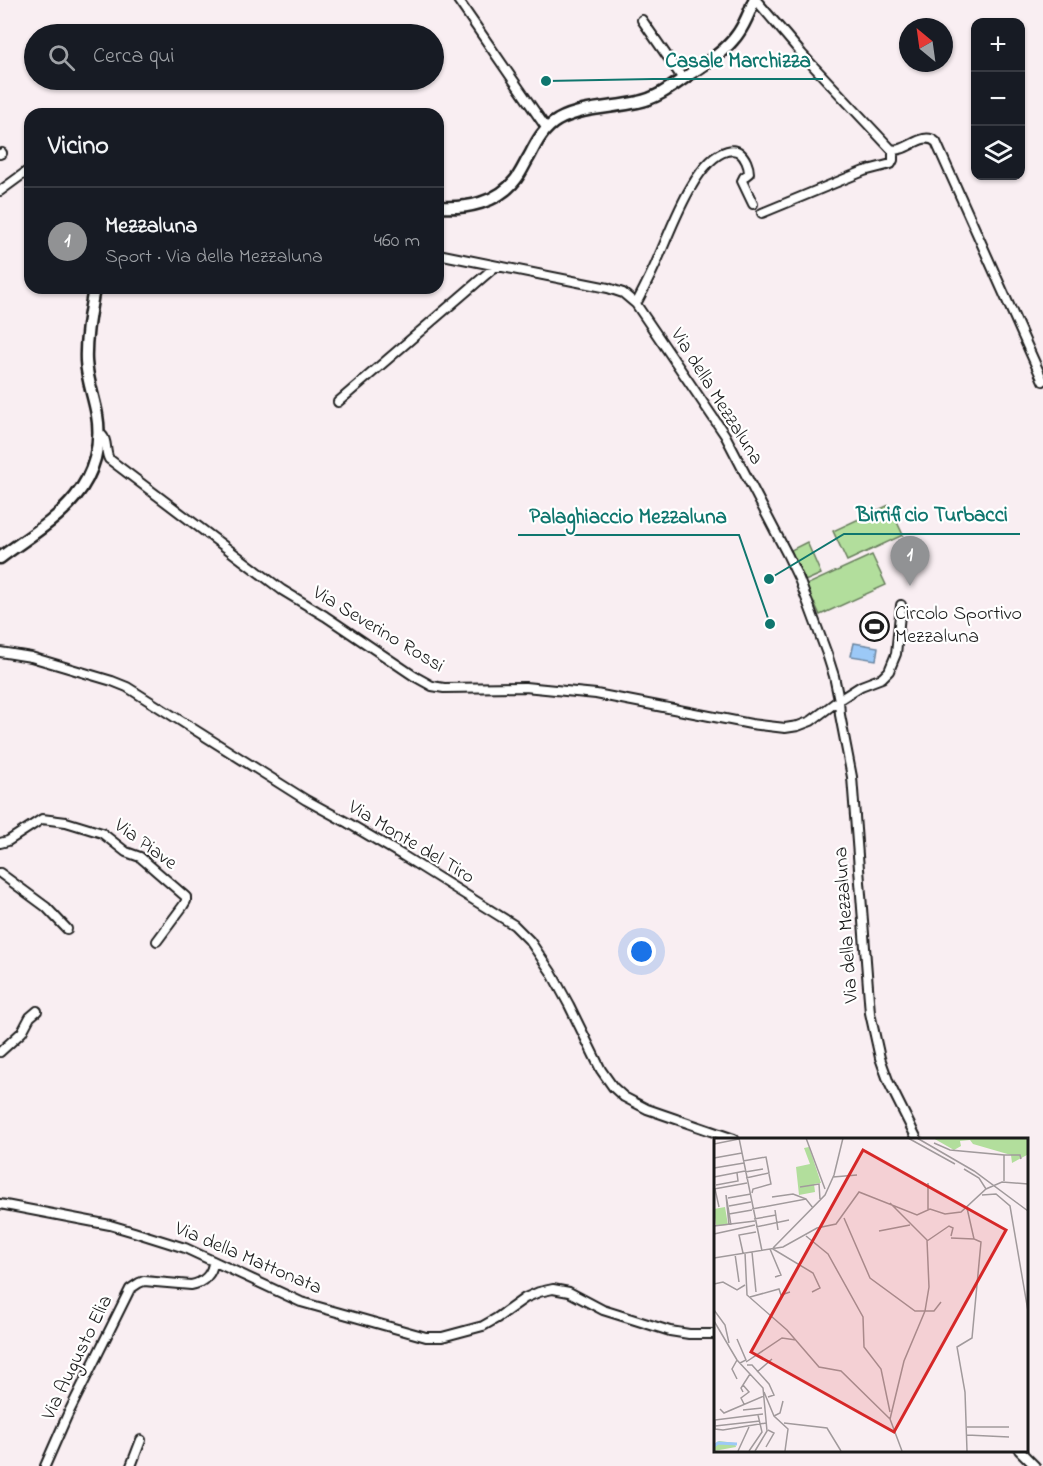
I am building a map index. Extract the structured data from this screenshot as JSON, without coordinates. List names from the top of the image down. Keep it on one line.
{"streets":{"street":["Via della Mezzaluna","Via Severino Rossi","Via Monte del Tiro","Via Piave","Via della Mattonata","Via Augusto Elia"]},"crossings":[["Via della Mezzaluna","Via Severino Rossi"],["Via della Mattonata","Via Augusto Elia"]],"places":{"other":["Casale Marchizza","Birrificio Turbacci","Palaghiaccio Mezzaluna"],"sports":["Circolo Sportivo Mezzaluna"]},"north":"top left","page":{"map_buttons":["+","−"],"search":"Cerca qui","heading":"Vicino","list":[{"mark":"1","name":"Mezzaluna","note":"Sport · Via della Mezzaluna","value":"460 m"}],"pins":"1"}}
